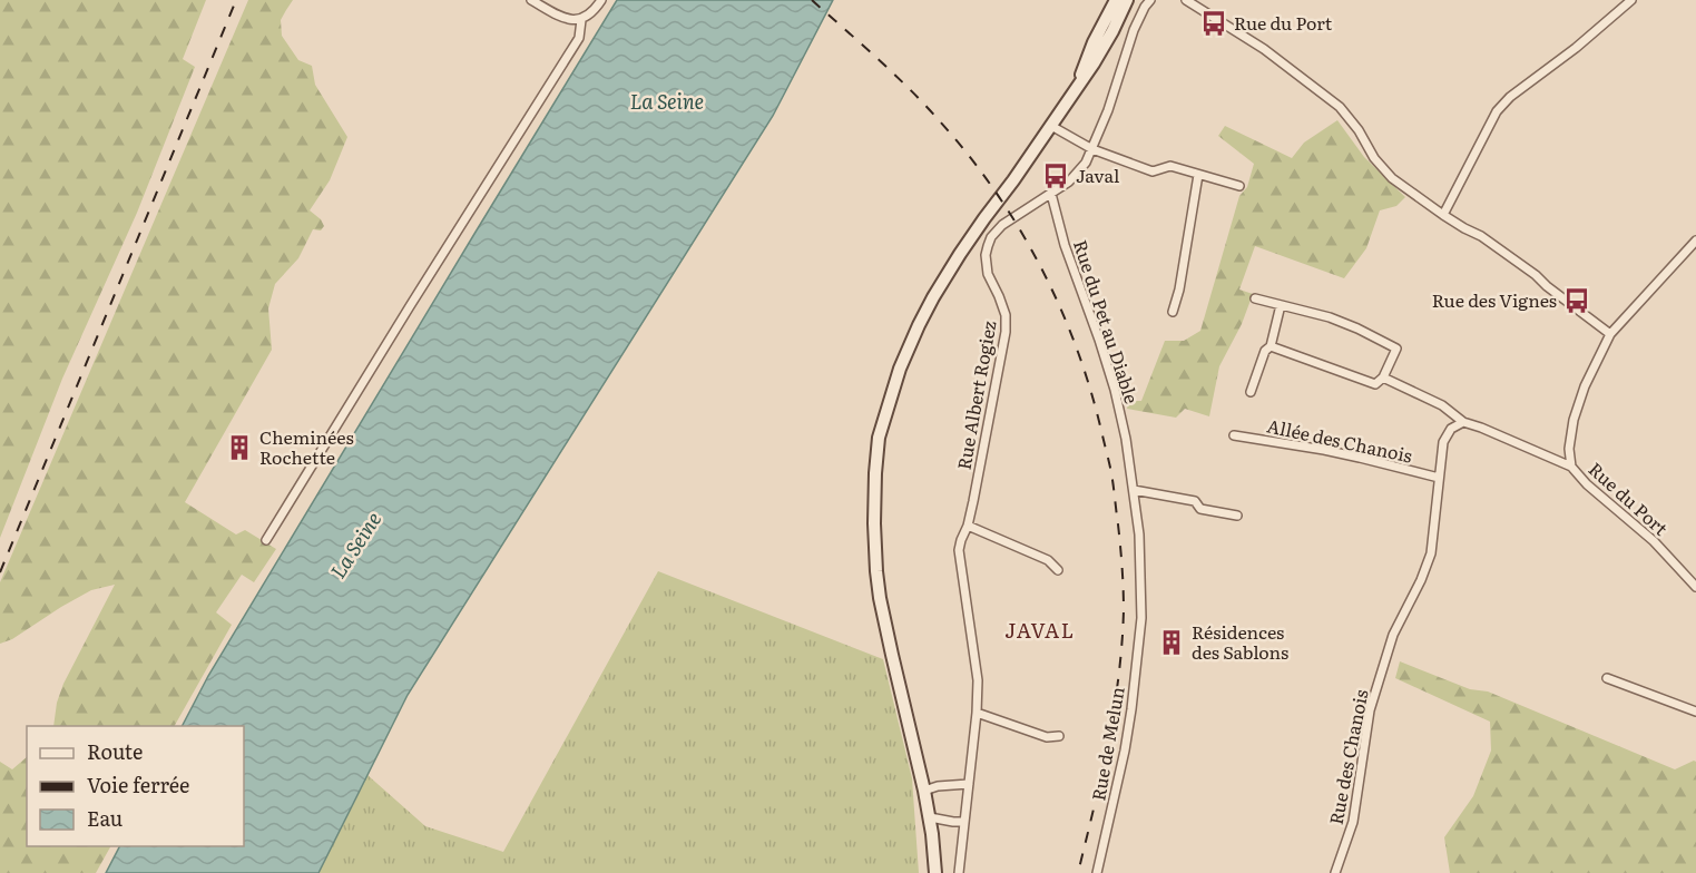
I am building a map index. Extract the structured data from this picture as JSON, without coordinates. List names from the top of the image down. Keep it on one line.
{"streets":{"street":["Rue du Pet au Diable","Rue Albert Rogiez","Allée des Chanois","Rue du Port","Rue de Melun","Rue des Chanois"]},"crossings":[["Rue du Pet au Diable","Rue Albert Rogiez"],["Rue du Pet au Diable","Rue de Melun"],["Allée des Chanois","Rue des Chanois"]],"districts":["JAVAL"],"water":["La Seine"],"places":{"bus stop":["Rue du Port","Javal","Rue des Vignes"],"building":["Cheminées Rochette","Résidences des Sablons"]},"legend":["Route","Voie ferrée","Eau"]}
